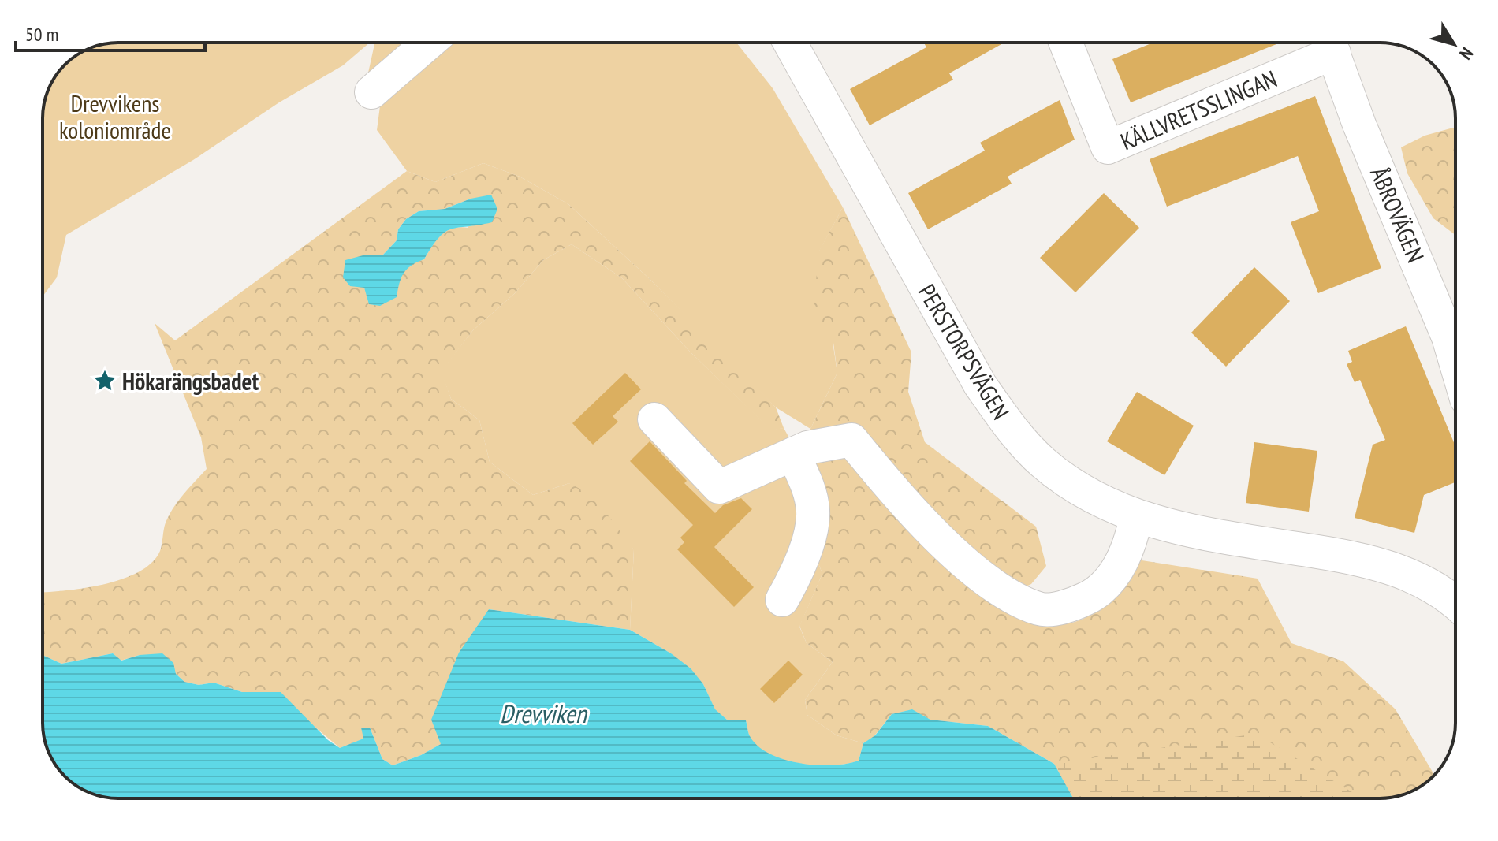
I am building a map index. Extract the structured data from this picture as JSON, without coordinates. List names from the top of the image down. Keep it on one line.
{"streets":{"street":["KÄLLVRETSSLINGAN","ÅBROVÄGEN","PERSTORPSVÄGEN"]},"crossings":[["KÄLLVRETSSLINGAN","ÅBROVÄGEN"]],"water":["Drevviken"],"parks":["Drevvikens koloniområde"],"places":{"place":["Hökarängsbadet"]},"scale_bar":"50 m","north":"bottom right"}
